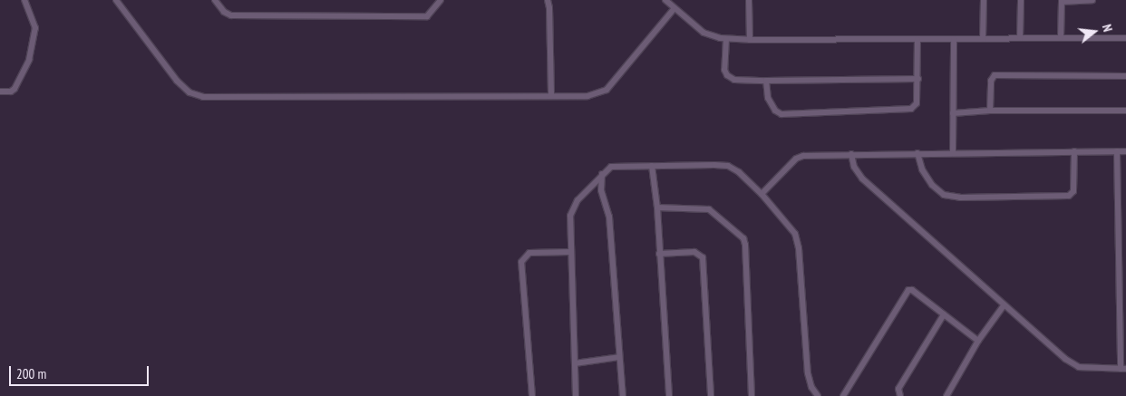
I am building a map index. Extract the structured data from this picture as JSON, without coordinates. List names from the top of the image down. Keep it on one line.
{"scale_bar":"200 m","north":"right"}
